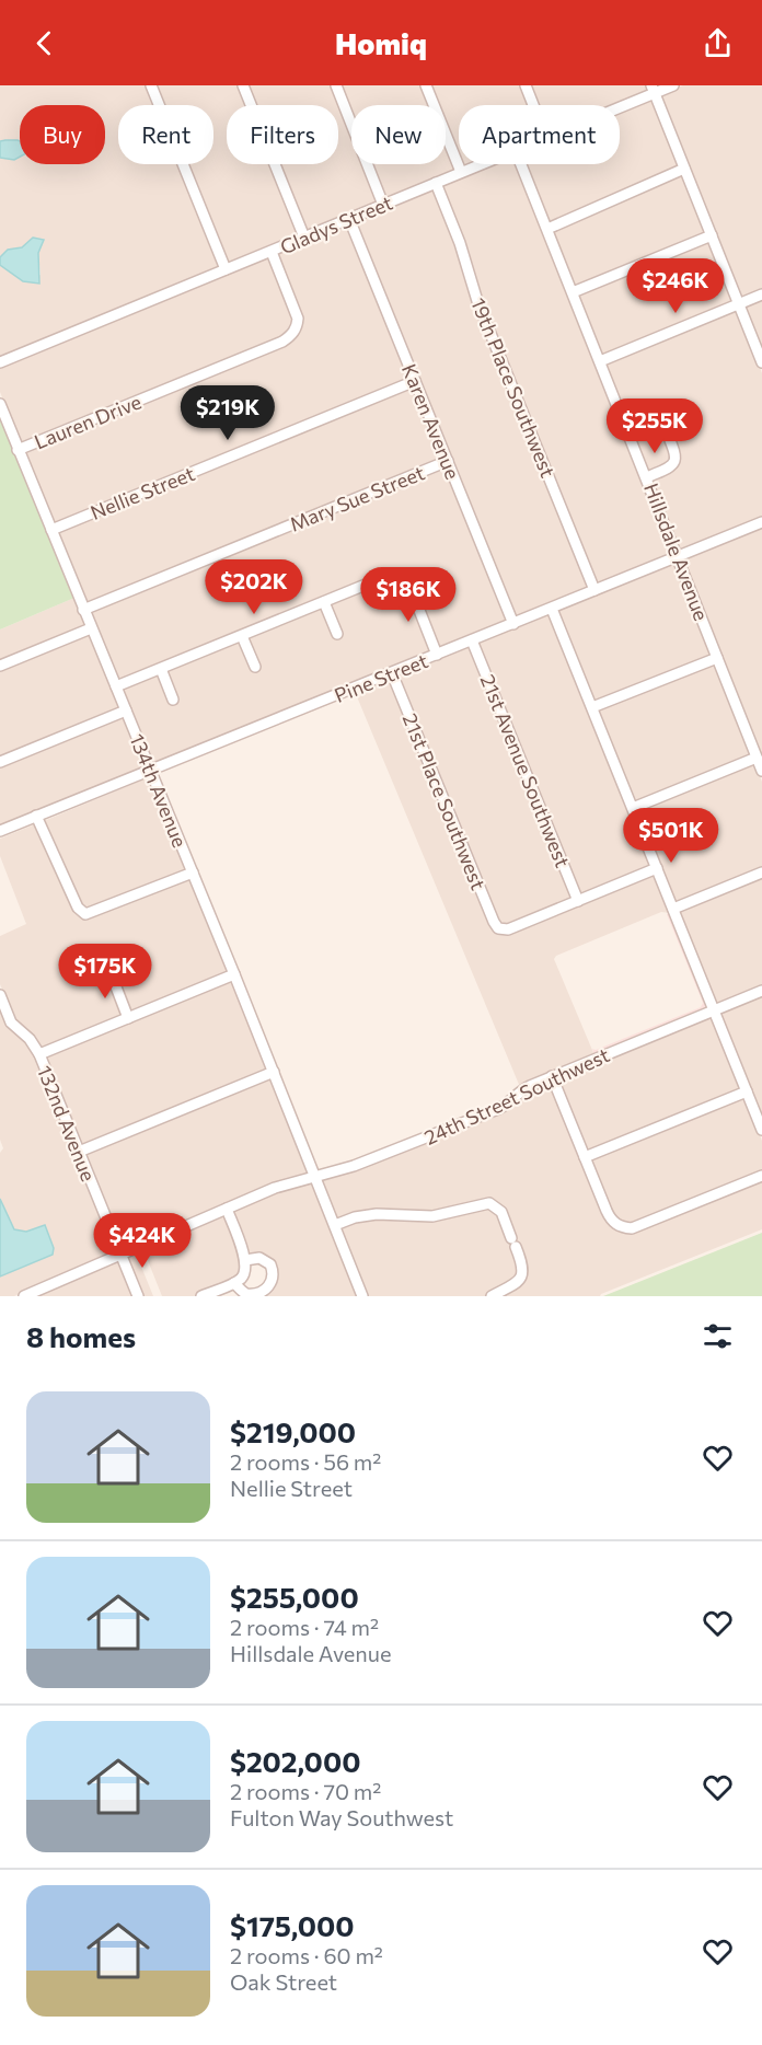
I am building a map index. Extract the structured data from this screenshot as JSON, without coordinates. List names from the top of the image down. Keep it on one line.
{"streets":{"street":["Gladys Street","19th Place Southwest","Lauren Drive","Karen Avenue","Nellie Street","Mary Sue Street","Hillsdale Avenue","Pine Street","21st Avenue Southwest","134th Avenue","21st Place Southwest","24th Street Southwest","132nd Avenue"]},"crossings":[["Gladys Street","19th Place Southwest"],["Gladys Street","Lauren Drive"],["Gladys Street","Karen Avenue"],["19th Place Southwest","Pine Street"],["Lauren Drive","134th Avenue"],["Karen Avenue","Nellie Street"],["Karen Avenue","Mary Sue Street"],["Karen Avenue","Pine Street"],["Nellie Street","134th Avenue"],["Mary Sue Street","134th Avenue"],["Hillsdale Avenue","Pine Street"],["Pine Street","21st Avenue Southwest"],["Pine Street","134th Avenue"],["Pine Street","21st Place Southwest"],["21st Avenue Southwest","21st Place Southwest"],["134th Avenue","24th Street Southwest"],["24th Street Southwest","132nd Avenue"]],"page":{"header":"Homiq","chip":["Buy","Rent","Filters","New","Apartment"],"price":["$246K","$219K","$255K","$202K","$186K","$501K","$175K","$424K"],"heading":"8 homes","list":[{"name":"$219,000","note":"2 rooms · 56 m² · Nellie Street"},{"name":"$255,000","note":"2 rooms · 74 m² · Hillsdale Avenue"},{"name":"$202,000","note":"2 rooms · 70 m² · Fulton Way Southwest"},{"name":"$175,000","note":"2 rooms · 60 m² · Oak Street"}]}}
